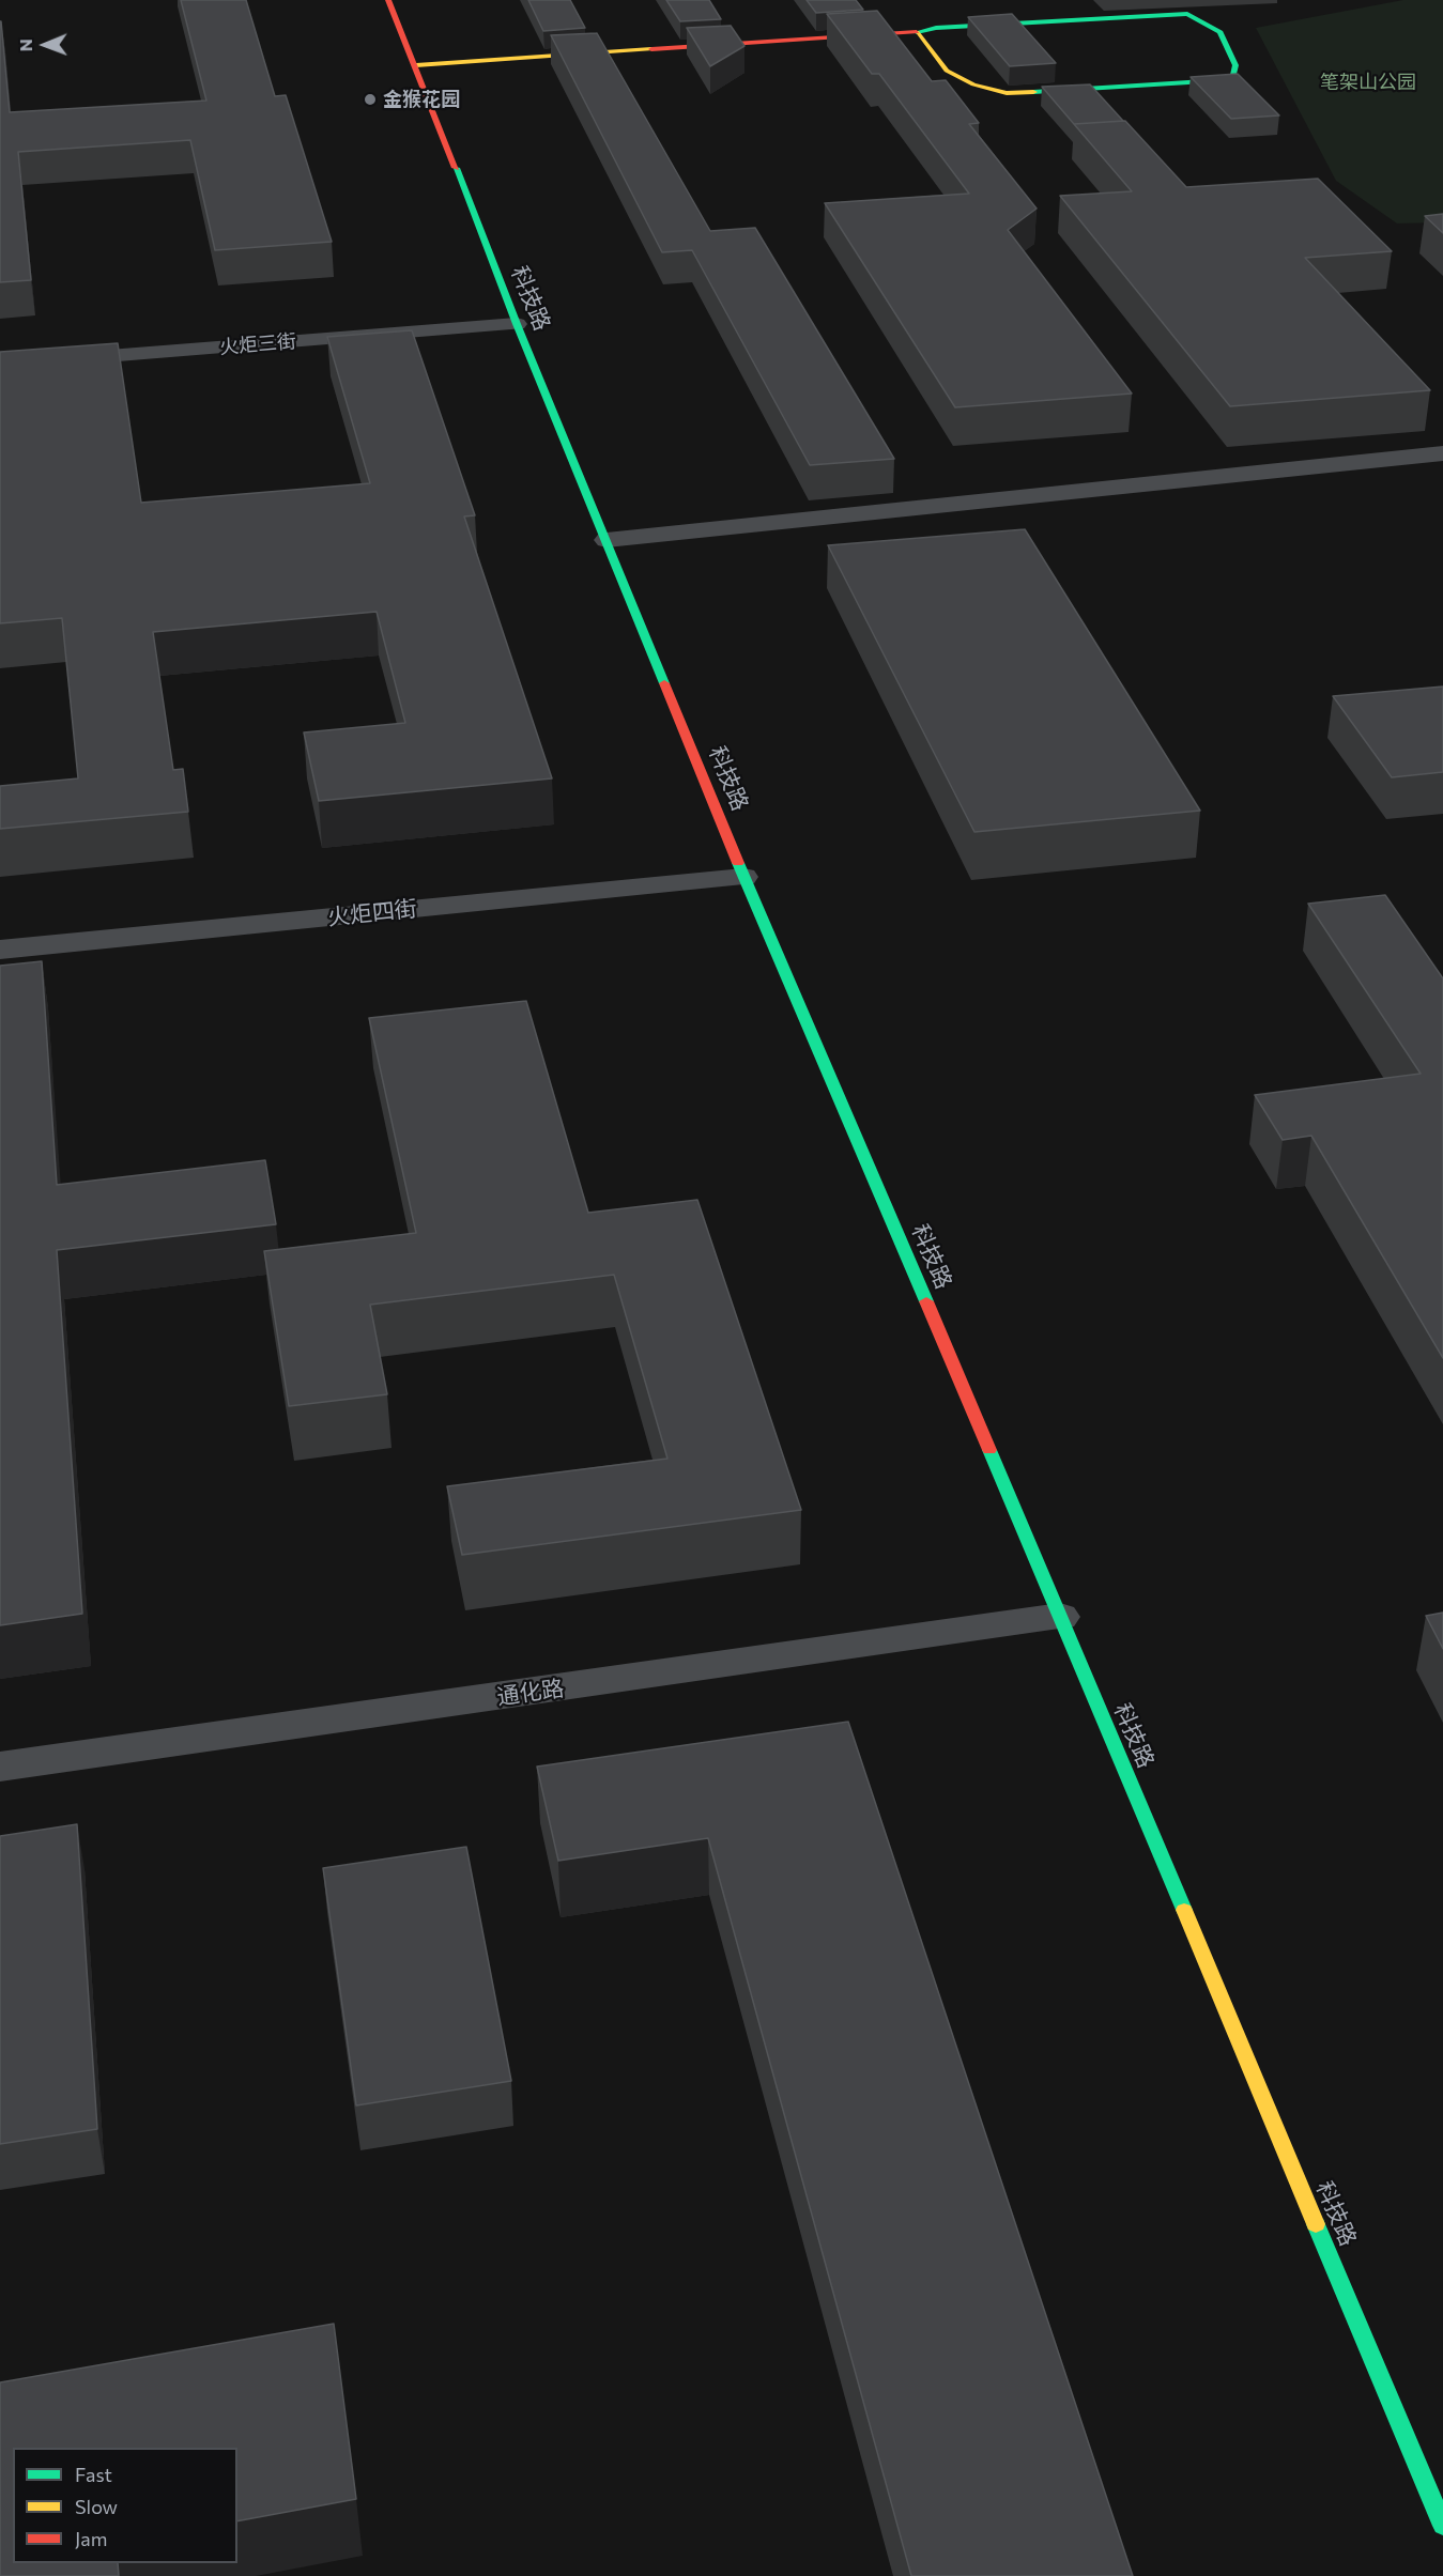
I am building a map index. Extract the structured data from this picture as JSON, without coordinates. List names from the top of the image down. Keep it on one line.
{"streets":{"main road":["科技路"],"street":["火炬三街","火炬四街","通化路"]},"crossings":[["科技路","火炬三街"],["科技路","火炬四街"],["科技路","通化路"]],"parks":["笔架山公园"],"places":["金猴花园"],"legend":["Fast","Slow","Jam"],"north":"left"}
